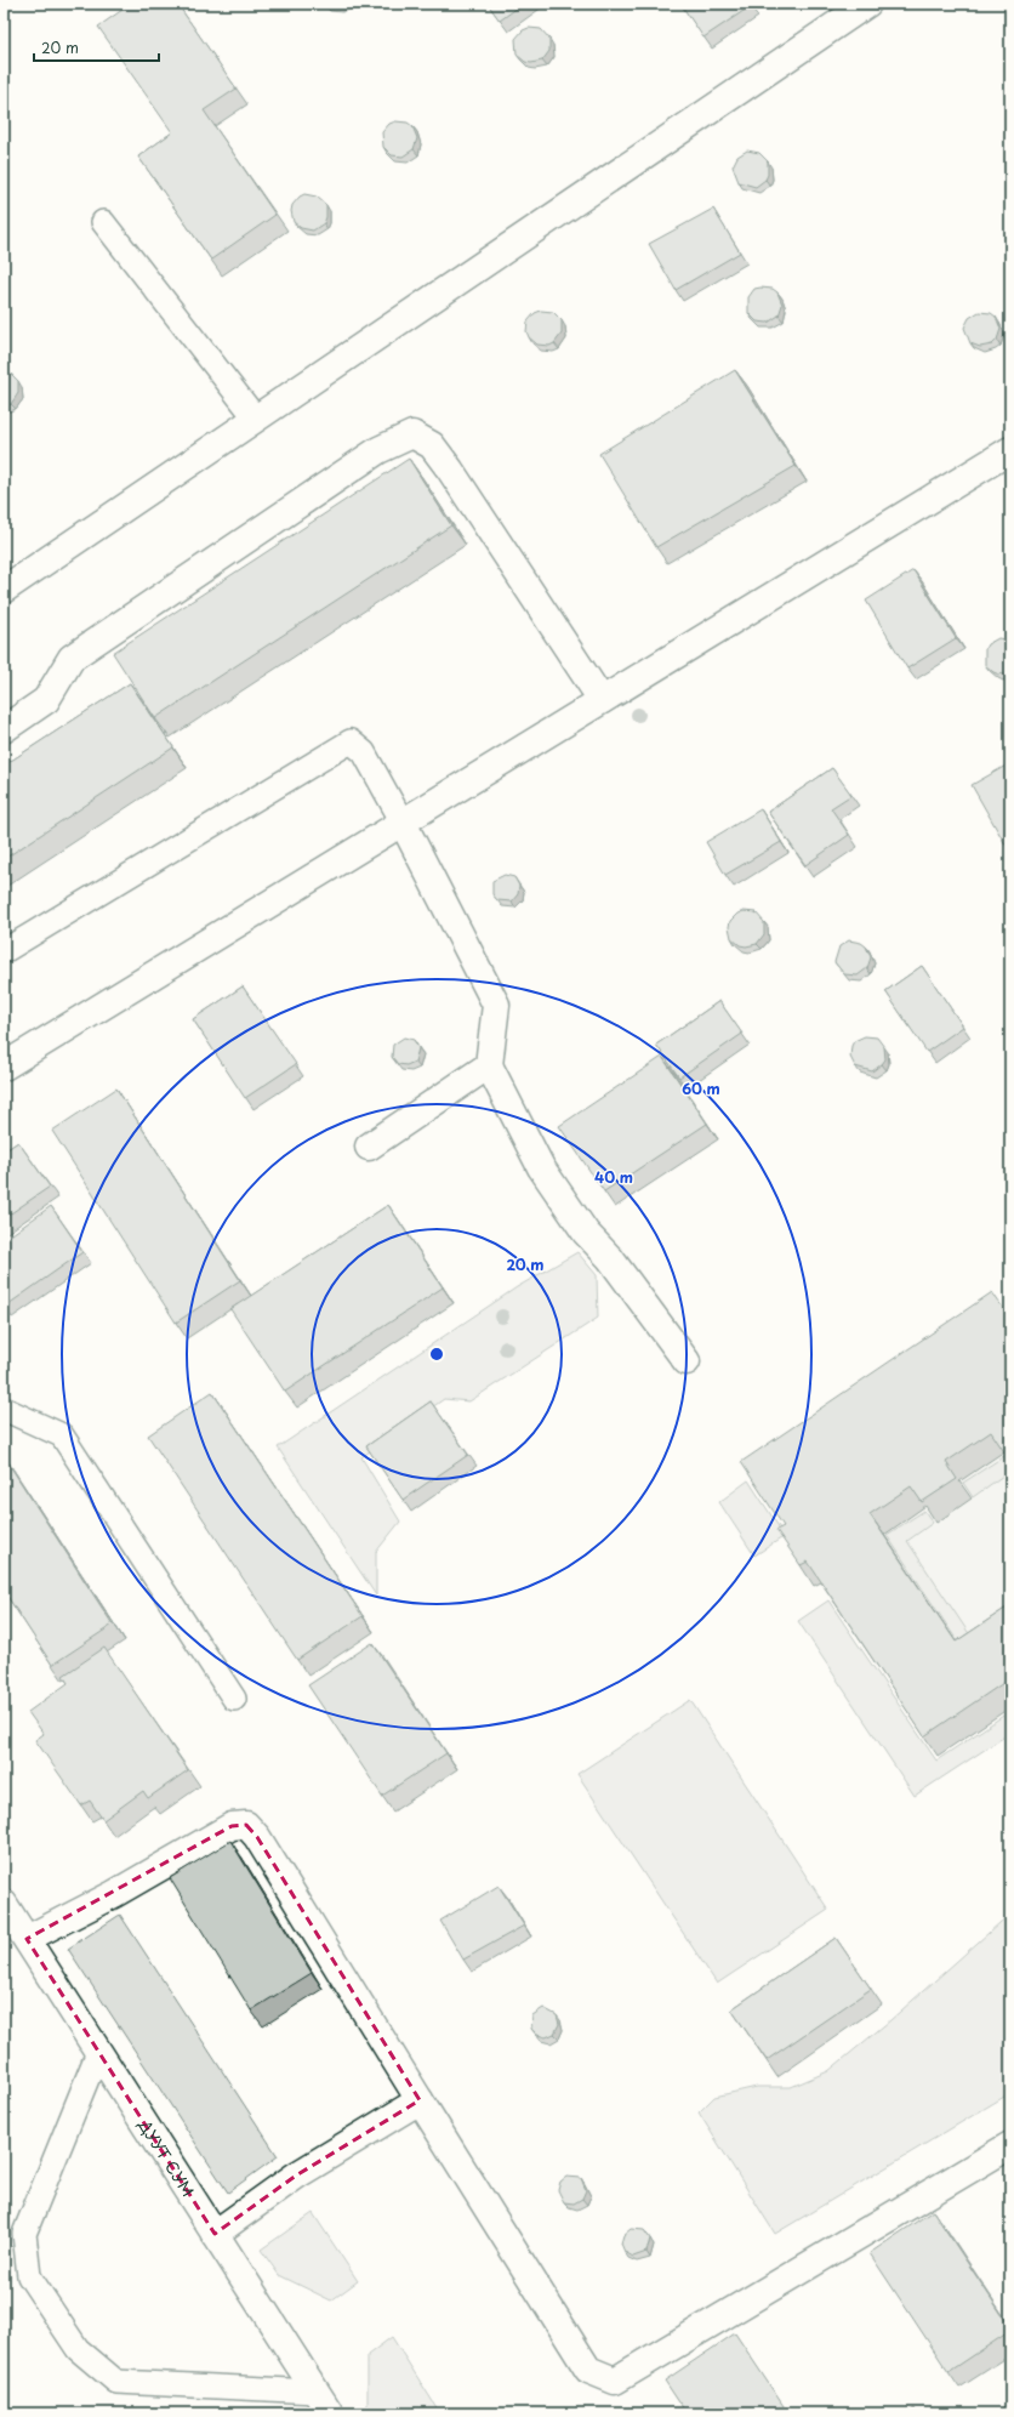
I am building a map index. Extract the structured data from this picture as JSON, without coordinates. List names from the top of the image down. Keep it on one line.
{"streets":{"street":["ДУУТ СУМ"]},"scale_bar":"20 m","rings":["60 m","40 m","20 m"]}
